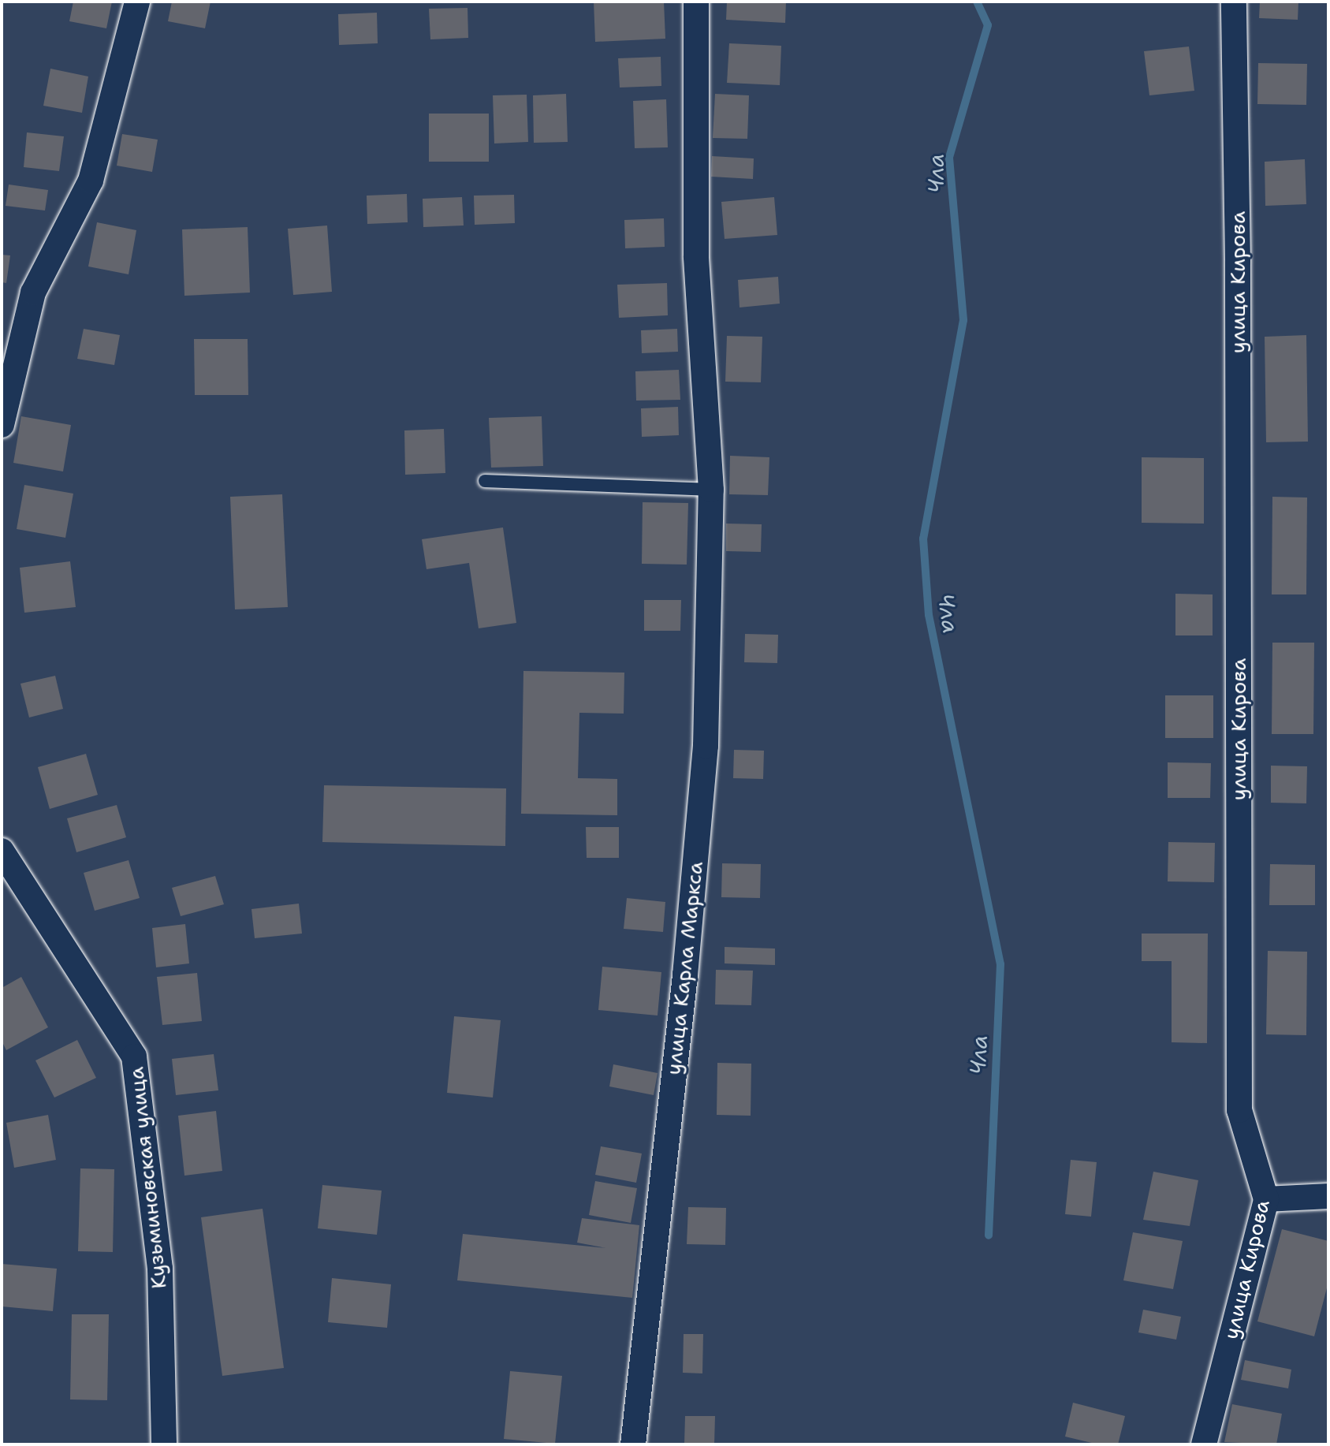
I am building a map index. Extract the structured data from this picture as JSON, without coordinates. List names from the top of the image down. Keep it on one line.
{"streets":{"street":["улица Кирова","улица Карла Маркса","Кузьминовская улица"]},"water":["Чла"]}
